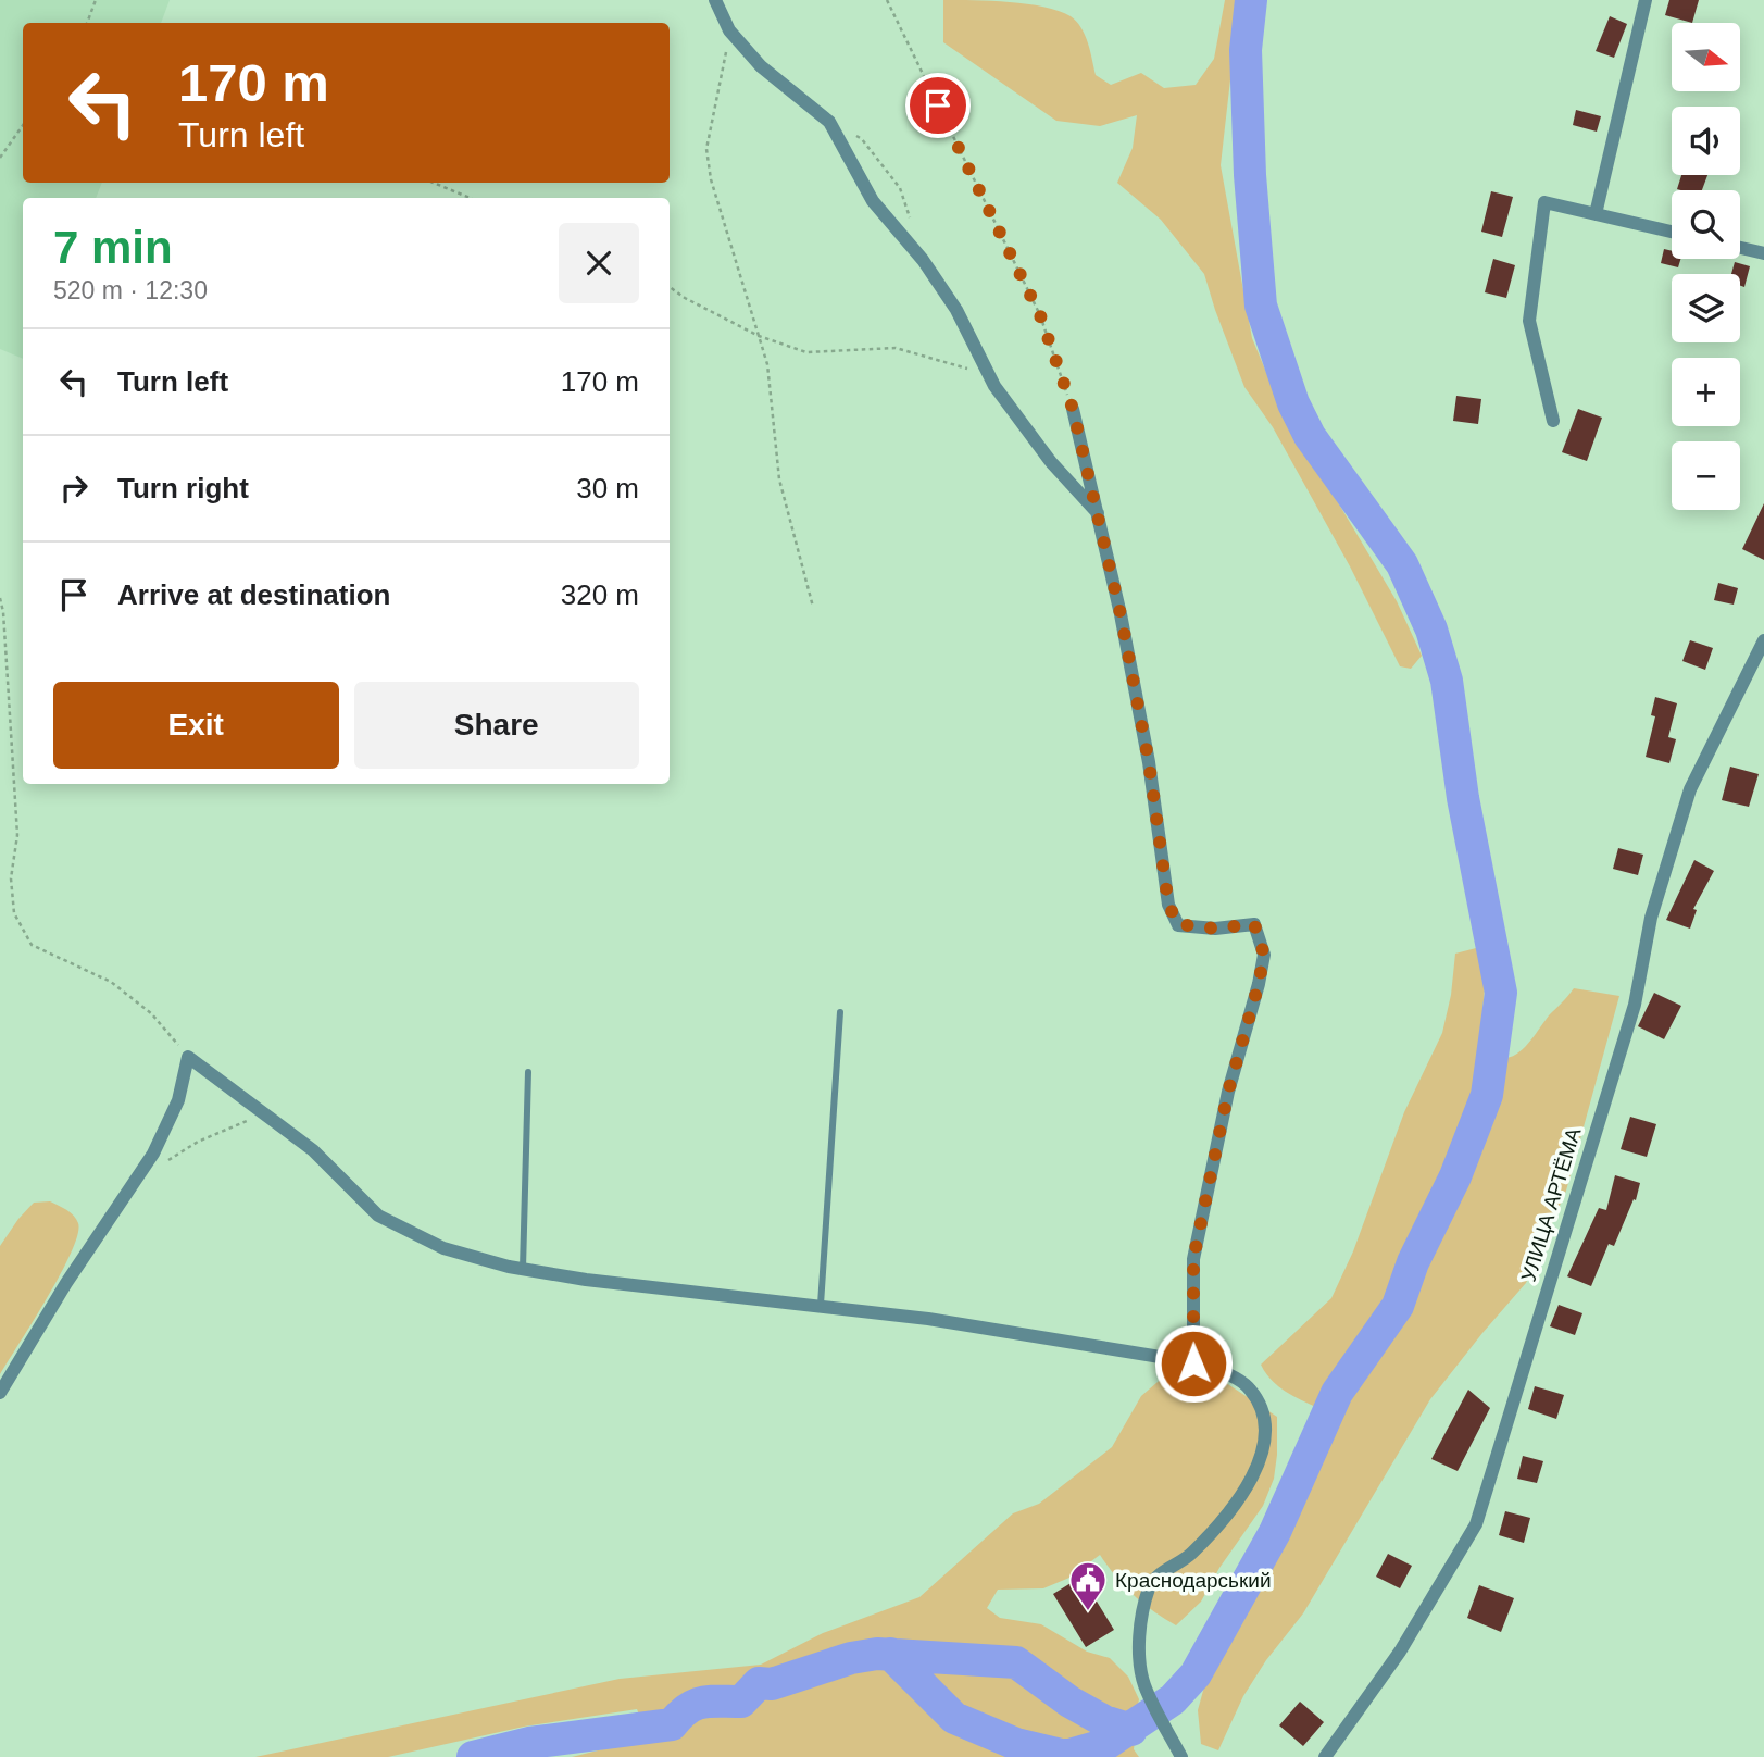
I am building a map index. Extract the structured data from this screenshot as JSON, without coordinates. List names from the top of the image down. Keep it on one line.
{"streets":{"street":["УЛИЦА АРТЁМА"]},"places":{"public building":["Краснодарський"]},"north":"right","page":{"map_buttons":["+","−"],"turn":["170 m","Turn left"],"heading":["7 min","520 m · 12:30"],"list":[{"name":"Turn left","value":"170 m"},{"name":"Turn right","value":"30 m"},{"name":"Arrive at destination","value":"320 m"}],"buttons":["Exit","Share"]}}
